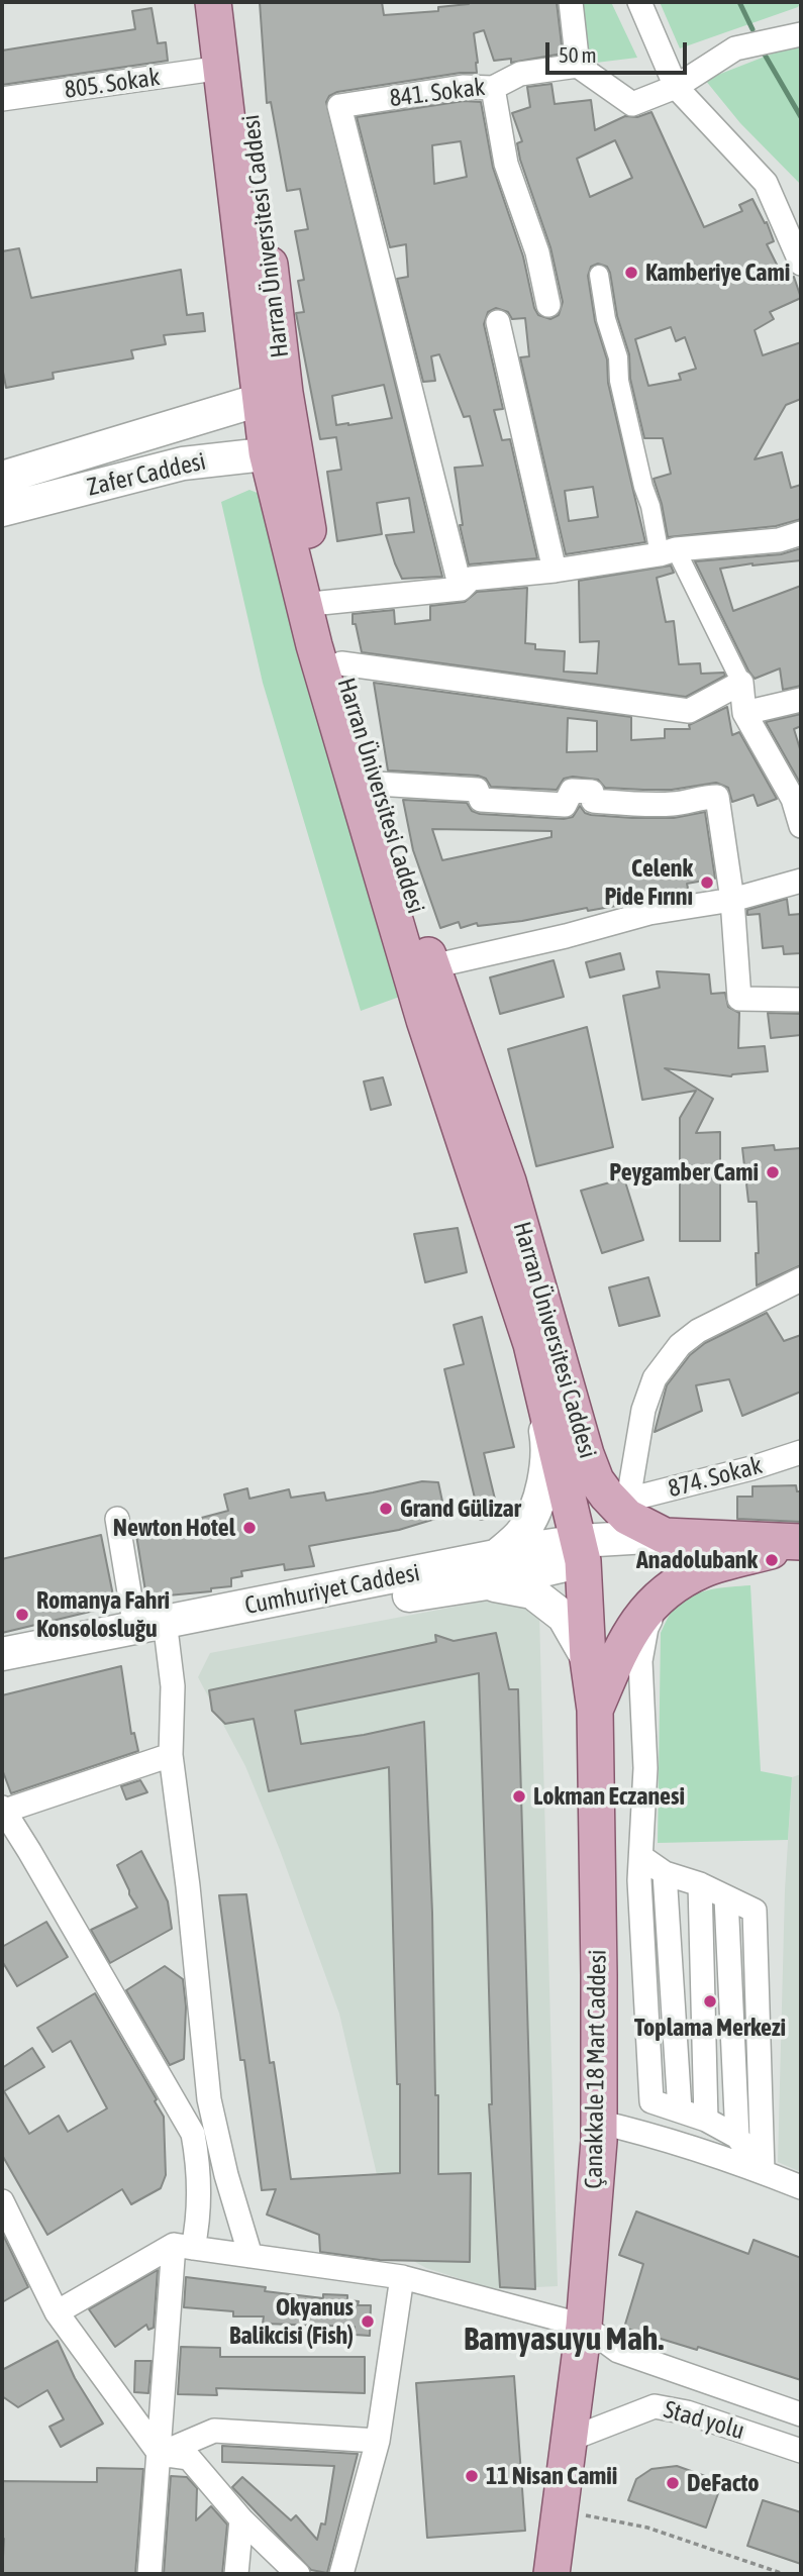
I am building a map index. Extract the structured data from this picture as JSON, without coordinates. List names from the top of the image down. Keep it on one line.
{"streets":{"main road":["Harran Üniversitesi Caddesi","Zafer Caddesi","Cumhuriyet Caddesi","Çanakkale 18 Mart Caddesi"],"street":["805. Sokak","841. Sokak","874. Sokak","Stad yolu"]},"crossings":[["805. Sokak","Harran Üniversitesi Caddesi"],["Harran Üniversitesi Caddesi","Zafer Caddesi"],["Harran Üniversitesi Caddesi","Cumhuriyet Caddesi"],["Harran Üniversitesi Caddesi","Çanakkale 18 Mart Caddesi"],["Cumhuriyet Caddesi","Çanakkale 18 Mart Caddesi"],["Çanakkale 18 Mart Caddesi","Stad yolu"]],"districts":["Bamyasuyu Mah."],"places":["Kamberiye Cami","Celenk Pide Fırını","Peygamber Cami","Grand Gülizar","Newton Hotel","Anadolubank","Romanya Fahri Konsolosluğu","Lokman Eczanesi","Toplama Merkezi","Okyanus Balikcisi (Fish)","11 Nisan Camii","DeFacto"],"scale_bar":"50 m"}
